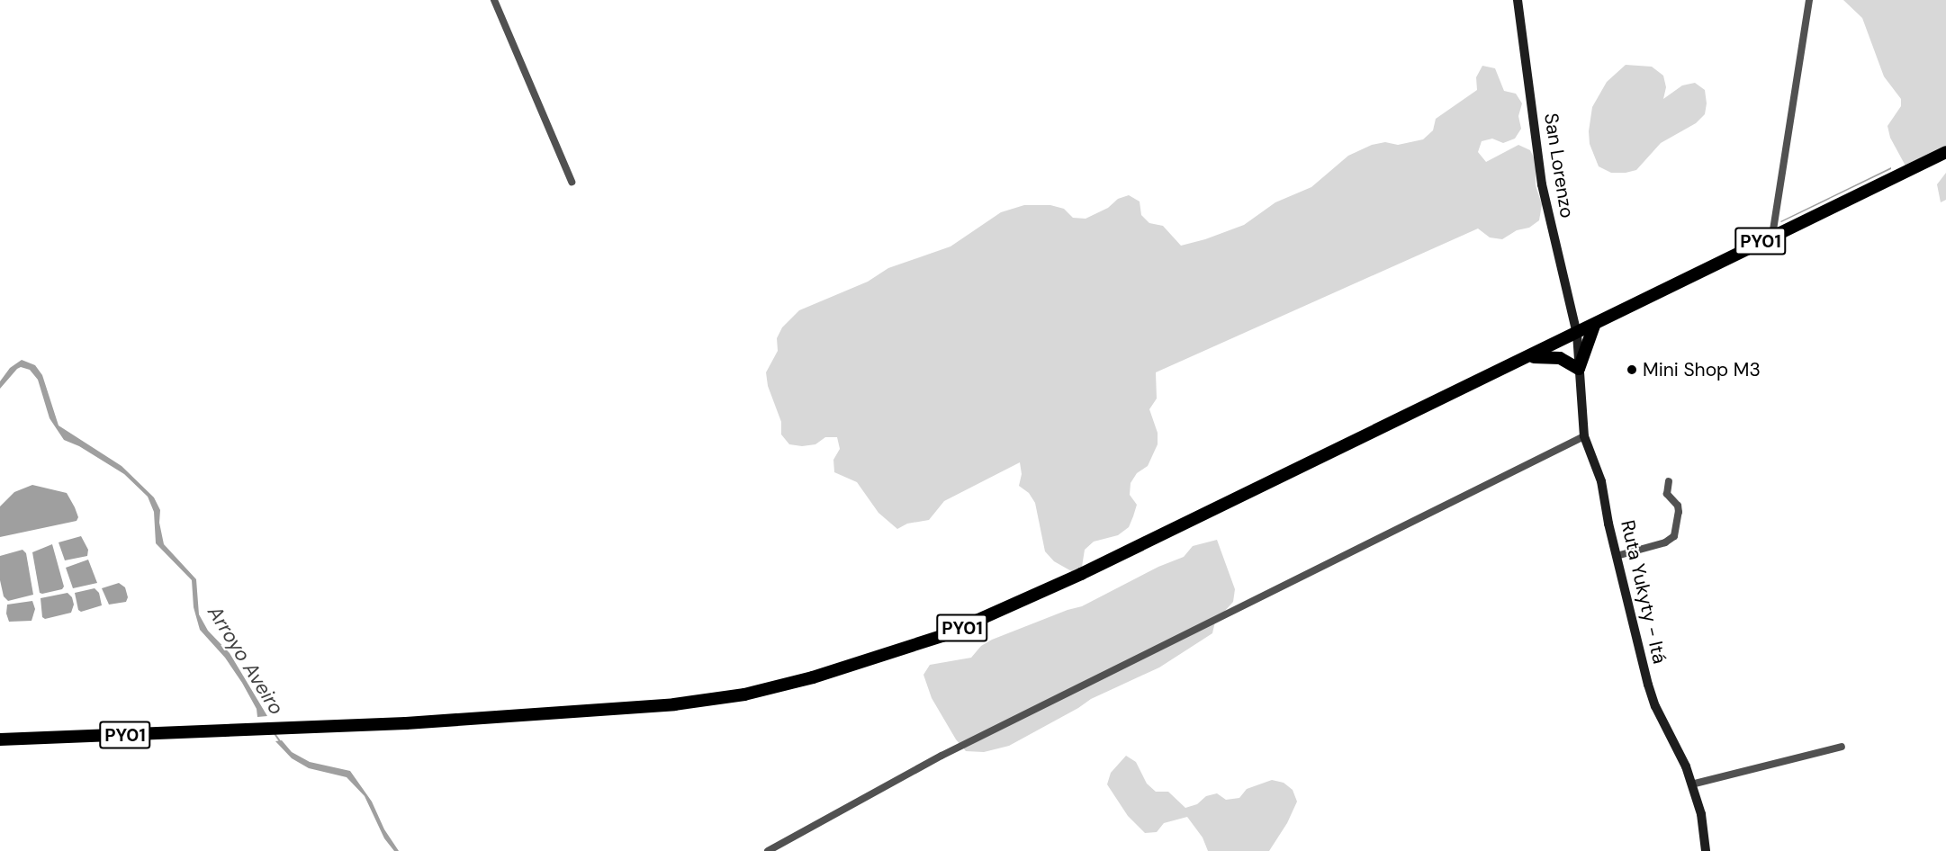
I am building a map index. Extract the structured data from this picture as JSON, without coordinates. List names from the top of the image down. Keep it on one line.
{"streets":{"highway":["PY01"],"main road":["San Lorenzo","Ruta Yukyty - Itá"]},"crossings":[["San Lorenzo","PY01"],["San Lorenzo","Ruta Yukyty - Itá"],["PY01","Ruta Yukyty - Itá"]],"water":["Arroyo Aveiro"],"places":["Mini Shop M3"]}
